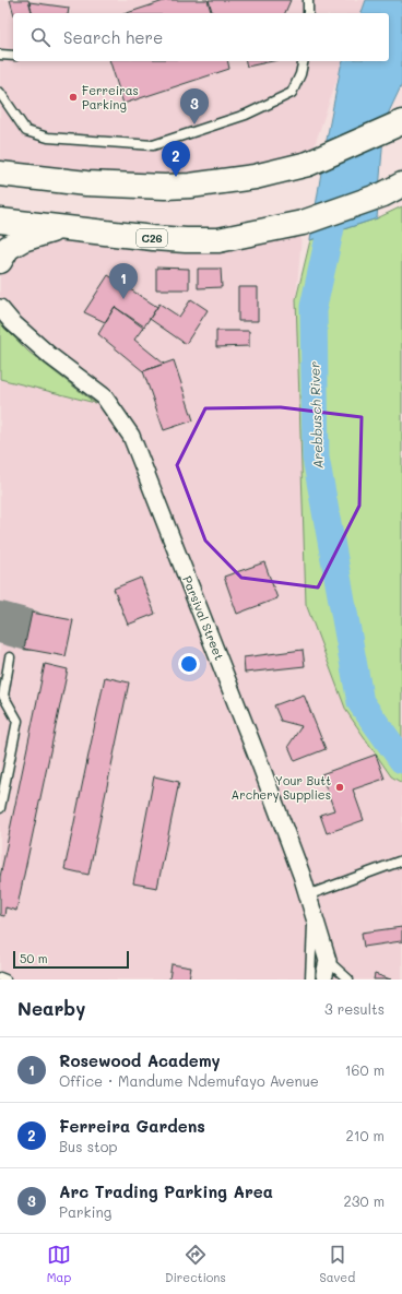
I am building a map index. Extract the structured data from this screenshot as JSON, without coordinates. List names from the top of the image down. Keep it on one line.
{"streets":{"main road":["C26"],"street":["Parsival Street"]},"water":["Arebbusch River"],"places":["Ferreiras Parking","Your Butt Archery Supplies"],"scale_bar":"50 m","page":{"search":"Search here","pins":["3","2","1"],"scale":"50 m","heading":["Nearby","3 results"],"list":[{"mark":"1","name":"Rosewood Academy","note":"Office · Mandume Ndemufayo Avenue","value":"160 m"},{"mark":"2","name":"Ferreira Gardens","note":"Bus stop","value":"210 m"},{"mark":"3","name":"Arc Trading Parking Area","note":"Parking","value":"230 m"}],"nav":["Map","Directions","Saved"]}}
